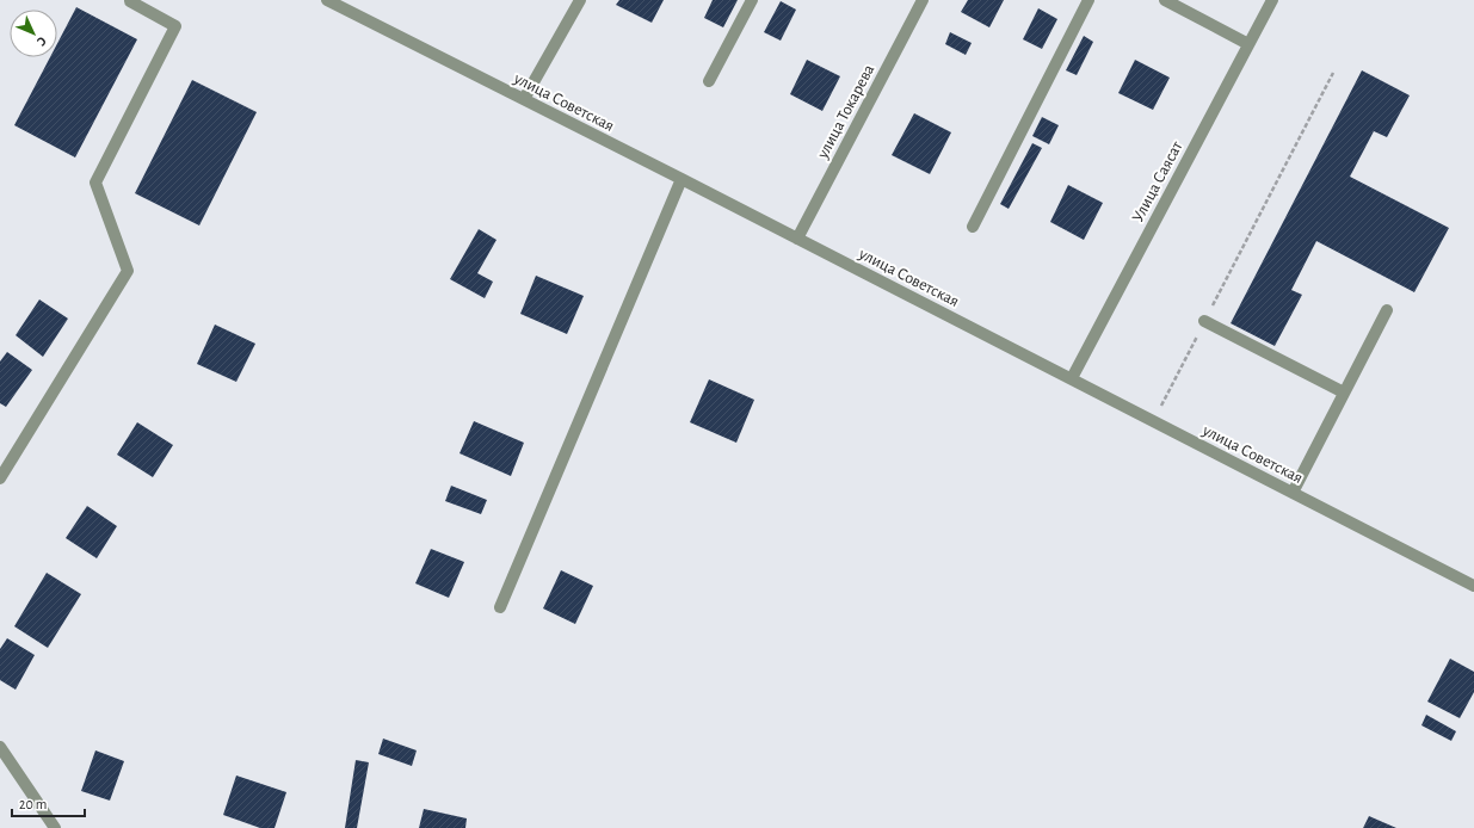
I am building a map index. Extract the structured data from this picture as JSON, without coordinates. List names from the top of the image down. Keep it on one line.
{"streets":{"street":["улица Советская","улица Токарева","Улица Саясат"]},"crossings":[["улица Советская","улица Токарева"],["улица Советская","Улица Саясат"]],"scale_bar":"20 m","north":"bottom right"}
